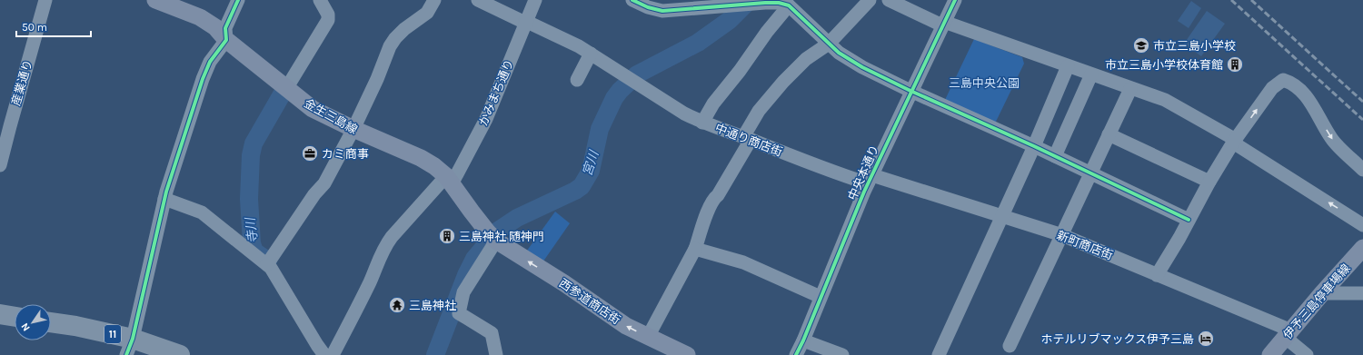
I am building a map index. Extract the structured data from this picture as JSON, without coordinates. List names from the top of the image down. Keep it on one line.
{"streets":{"highway":["11"],"main road":["金生三島線","西参道商店街","伊予三島停車場線"],"street":["産業通り","かみまち通り","中通り商店街","中央本通り","新町商店街"]},"crossings":[["かみまち通り","金生三島線"],["かみまち通り","中通り商店街"],["金生三島線","西参道商店街"],["中通り商店街","中央本通り"],["中通り商店街","新町商店街"],["中央本通り","新町商店街"],["新町商店街","伊予三島停車場線"]],"one_way":["西参道商店街"],"water":["宮川","寺川"],"parks":["三島中央公園"],"places":{"school or university":["市立三島小学校"],"building":["市立三島小学校体育館","三島神社 随神門"],"office":["カミ商事"],"temple":["三島神社"],"hotel":["ホテルリブマックス伊予三島"]},"scale_bar":"50 m","north":"bottom left"}
